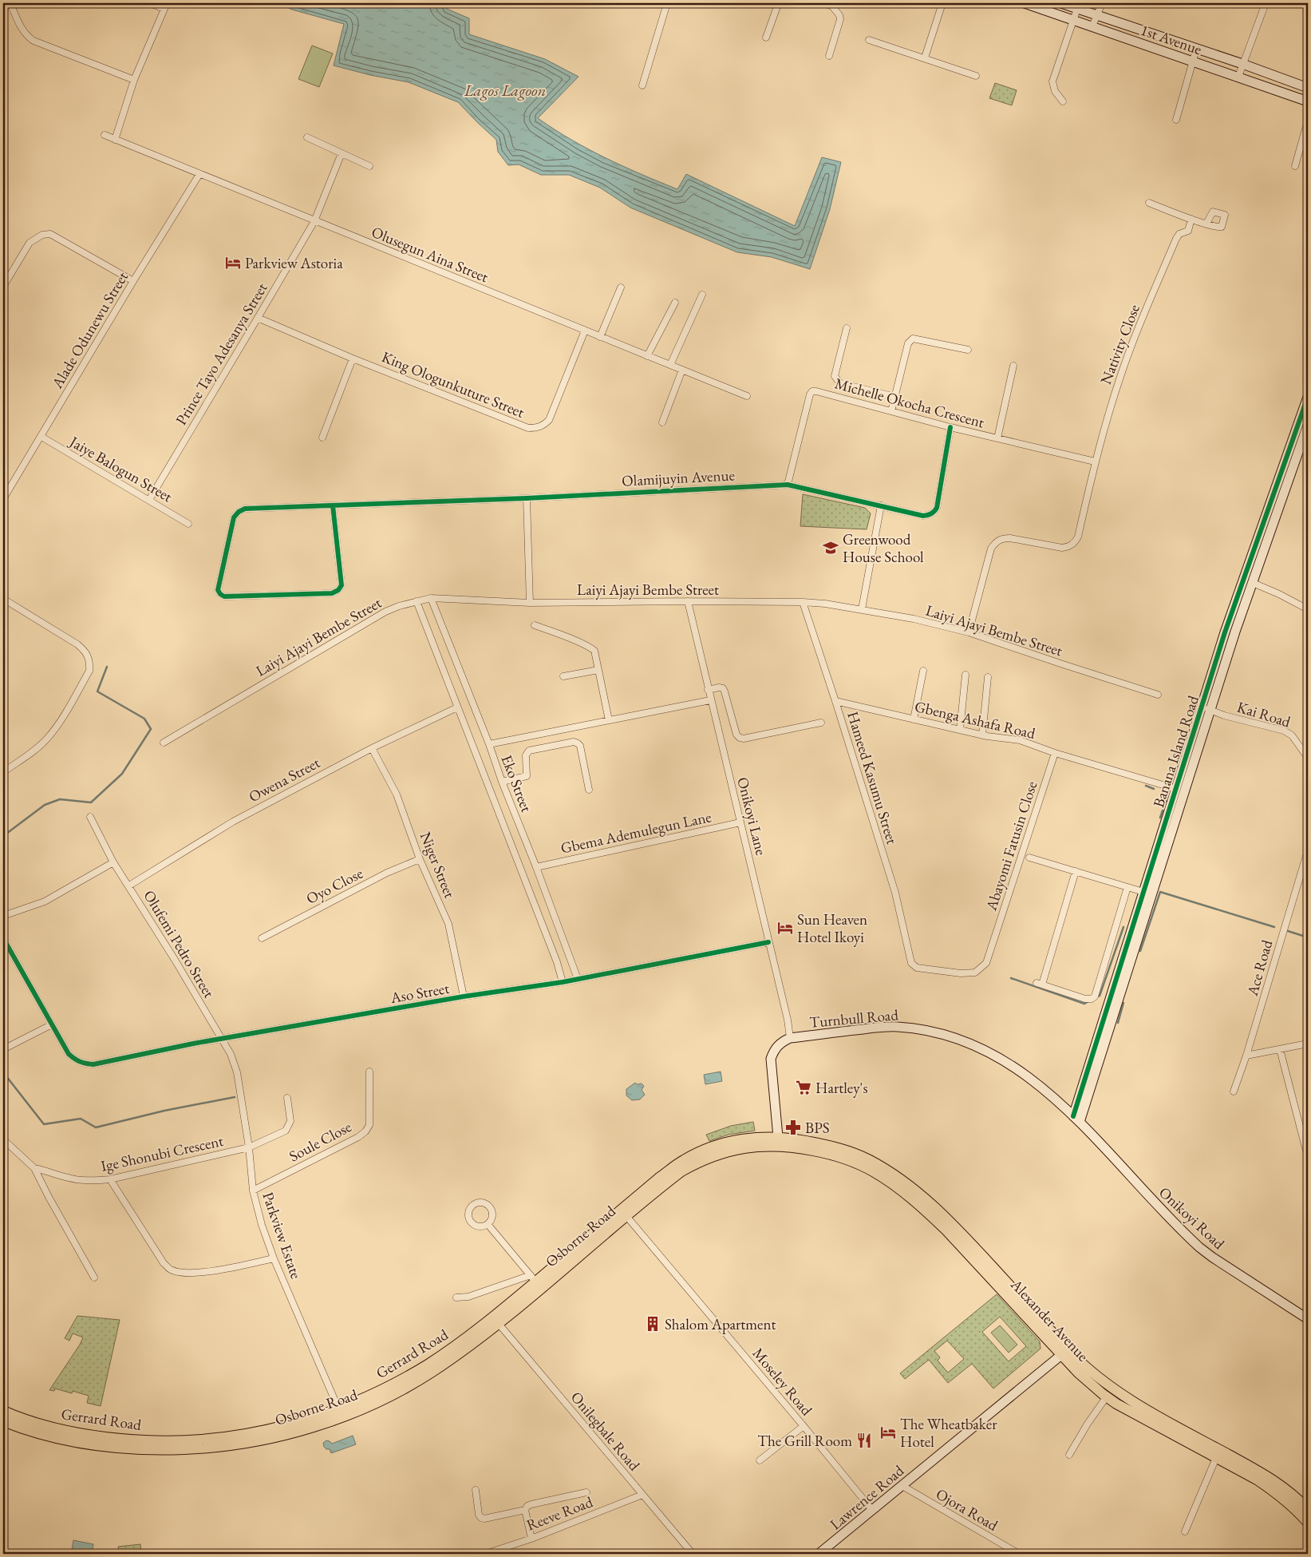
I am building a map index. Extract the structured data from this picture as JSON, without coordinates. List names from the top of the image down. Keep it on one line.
{"streets":{"main road":["Osborne Road","Alexander Avenue","Gerrard Road"],"street":["1st Avenue","Olusegun Aina Street","Alade Odunewu Street","Nativity Close","Prince Tayo Adesanya Street","King Ologunkuture Street","Michelle Okocha Crescent","Jaiye Balogun Street","Olamijuyin Avenue","Laiyi Ajayi Bembe Street","Kai Road","Gbenga Ashafa Road","Banana Island Road","Hameed Kasumu Street","Owena Street","Eko Street","Onikoyi Lane","Gbema Ademulegun Lane","Abayomi Fatusin Close","Niger Street","Oyo Close","Olufemi Pedro Street","Ace Road","Aso Street","Turnbull Road","Soule Close","Ige Shonubi Crescent","Onikoyi Road","Parkview Estate","Moseley Road","Onilegbale Road","Lawrence Road","Ojora Road","Reeve Road"]},"crossings":[["Olusegun Aina Street","Alade Odunewu Street"],["Olusegun Aina Street","Prince Tayo Adesanya Street"],["Olusegun Aina Street","King Ologunkuture Street"],["Alade Odunewu Street","Jaiye Balogun Street"],["Nativity Close","Michelle Okocha Crescent"],["Nativity Close","Laiyi Ajayi Bembe Street"],["Prince Tayo Adesanya Street","King Ologunkuture Street"],["Prince Tayo Adesanya Street","Jaiye Balogun Street"],["Michelle Okocha Crescent","Olamijuyin Avenue"],["Laiyi Ajayi Bembe Street","Hameed Kasumu Street"],["Laiyi Ajayi Bembe Street","Eko Street"],["Laiyi Ajayi Bembe Street","Onikoyi Lane"],["Kai Road","Banana Island Road"],["Gbenga Ashafa Road","Banana Island Road"],["Gbenga Ashafa Road","Hameed Kasumu Street"],["Gbenga Ashafa Road","Abayomi Fatusin Close"],["Banana Island Road","Turnbull Road"],["Banana Island Road","Onikoyi Road"],["Hameed Kasumu Street","Abayomi Fatusin Close"],["Owena Street","Eko Street"],["Owena Street","Niger Street"],["Owena Street","Olufemi Pedro Street"],["Eko Street","Gbema Ademulegun Lane"],["Eko Street","Aso Street"],["Onikoyi Lane","Gbema Ademulegun Lane"],["Onikoyi Lane","Aso Street"],["Onikoyi Lane","Turnbull Road"],["Niger Street","Oyo Close"],["Niger Street","Aso Street"],["Olufemi Pedro Street","Aso Street"],["Olufemi Pedro Street","Parkview Estate"],["Aso Street","Parkview Estate"],["Turnbull Road","Onikoyi Road"],["Turnbull Road","Osborne Road"],["Turnbull Road","Alexander Avenue"],["Turnbull Road","Gerrard Road"],["Soule Close","Parkview Estate"],["Ige Shonubi Crescent","Parkview Estate"],["Parkview Estate","Gerrard Road"],["Osborne Road","Alexander Avenue"],["Osborne Road","Gerrard Road"],["Osborne Road","Moseley Road"],["Osborne Road","Onilegbale Road"],["Alexander Avenue","Gerrard Road"],["Alexander Avenue","Lawrence Road"],["Moseley Road","Lawrence Road"],["Onilegbale Road","Reeve Road"],["Lawrence Road","Ojora Road"]],"water":["Lagos Lagoon"],"places":{"hotel":["Parkview Astoria","Sun Heaven Hotel Ikoyi","The Wheatbaker Hotel"],"school or university":["Greenwood House School"],"supermarket":["Hartley's"],"pharmacy":["BPS"],"building":["Shalom Apartment"],"restaurant":["The Grill Room"]}}
